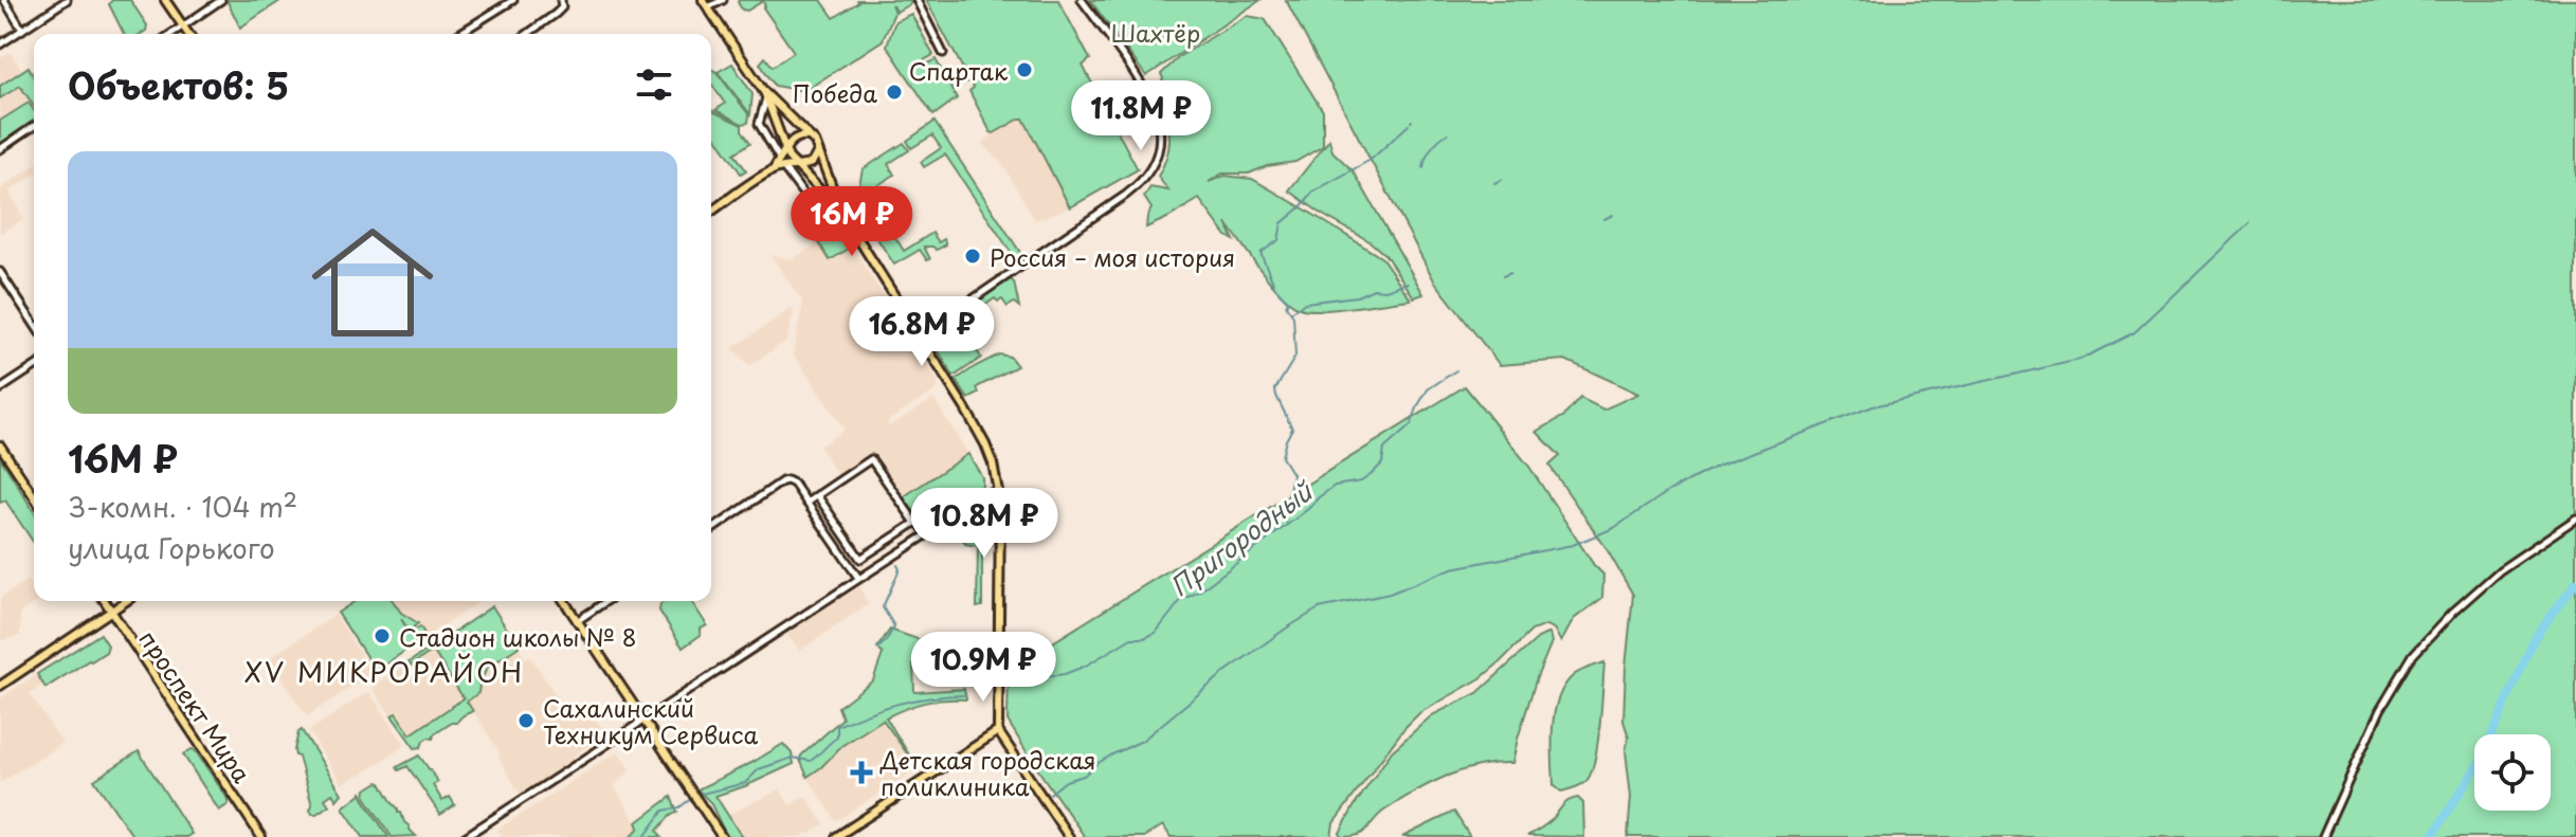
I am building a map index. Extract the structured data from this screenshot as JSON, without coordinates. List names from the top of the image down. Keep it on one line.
{"streets":{"main road":["проспект Мира"]},"districts":["XV МИКРОРАЙОН"],"water":["Пригородный"],"parks":["Шахтёр"],"places":{"other":["Спартак","Победа","Россия – моя история","Стадион школы № 8","Сахалинский Техникум Сервиса"],"health":["Детская городская поликлиника"]},"page":{"heading":"Объектов: 5","price":["11.8M ₽","16M ₽","16.8M ₽","10.8M ₽","10.9M ₽"],"list":[{"name":"16M ₽","note":"3-комн. · 104 m² · улица Горького"}]}}
